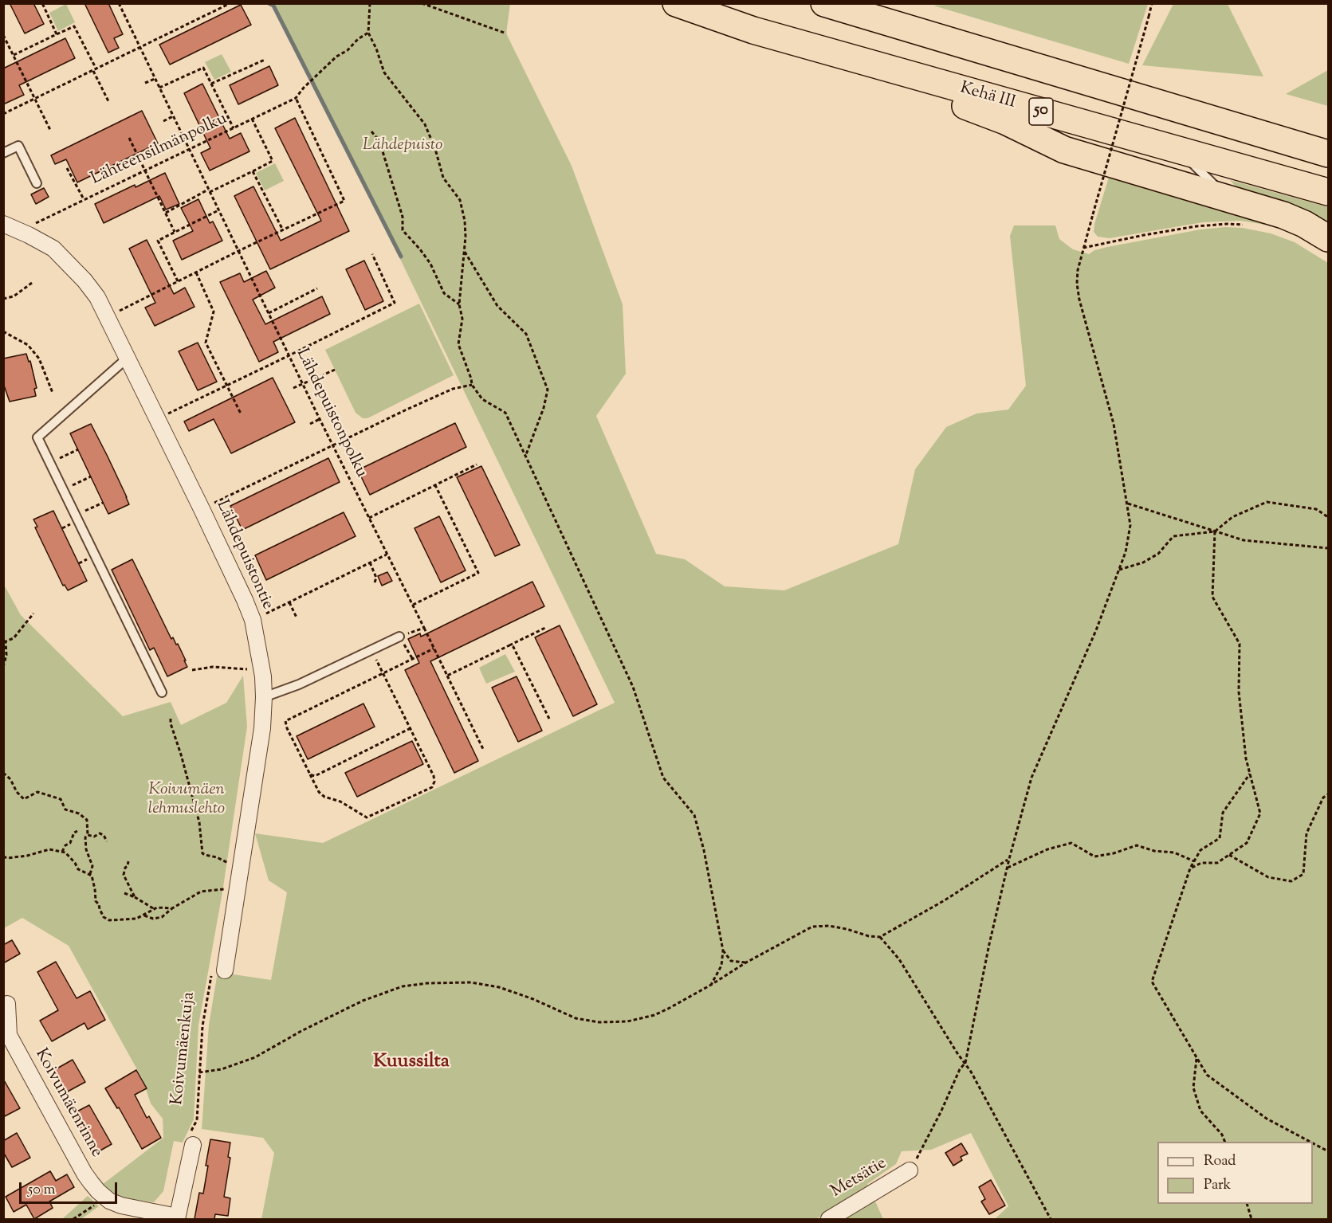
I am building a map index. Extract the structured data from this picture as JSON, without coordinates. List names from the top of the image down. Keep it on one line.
{"streets":{"highway":["Kehä III","50"],"street":["Lähdepuistontie","Koivumäenrinne","Metsätie"],"path":["Lähteensilmänpolku","Lähdepuistonpolku","Koivumäenkuja"]},"crossings":[["Lähteensilmänpolku","Lähdepuistonpolku"],["Lähdepuistontie","Koivumäenkuja"]],"districts":["Kuussilta"],"parks":["Lähdepuisto","Koivumäen lehmuslehto"],"legend":["Road","Park"],"scale_bar":"50 m"}
